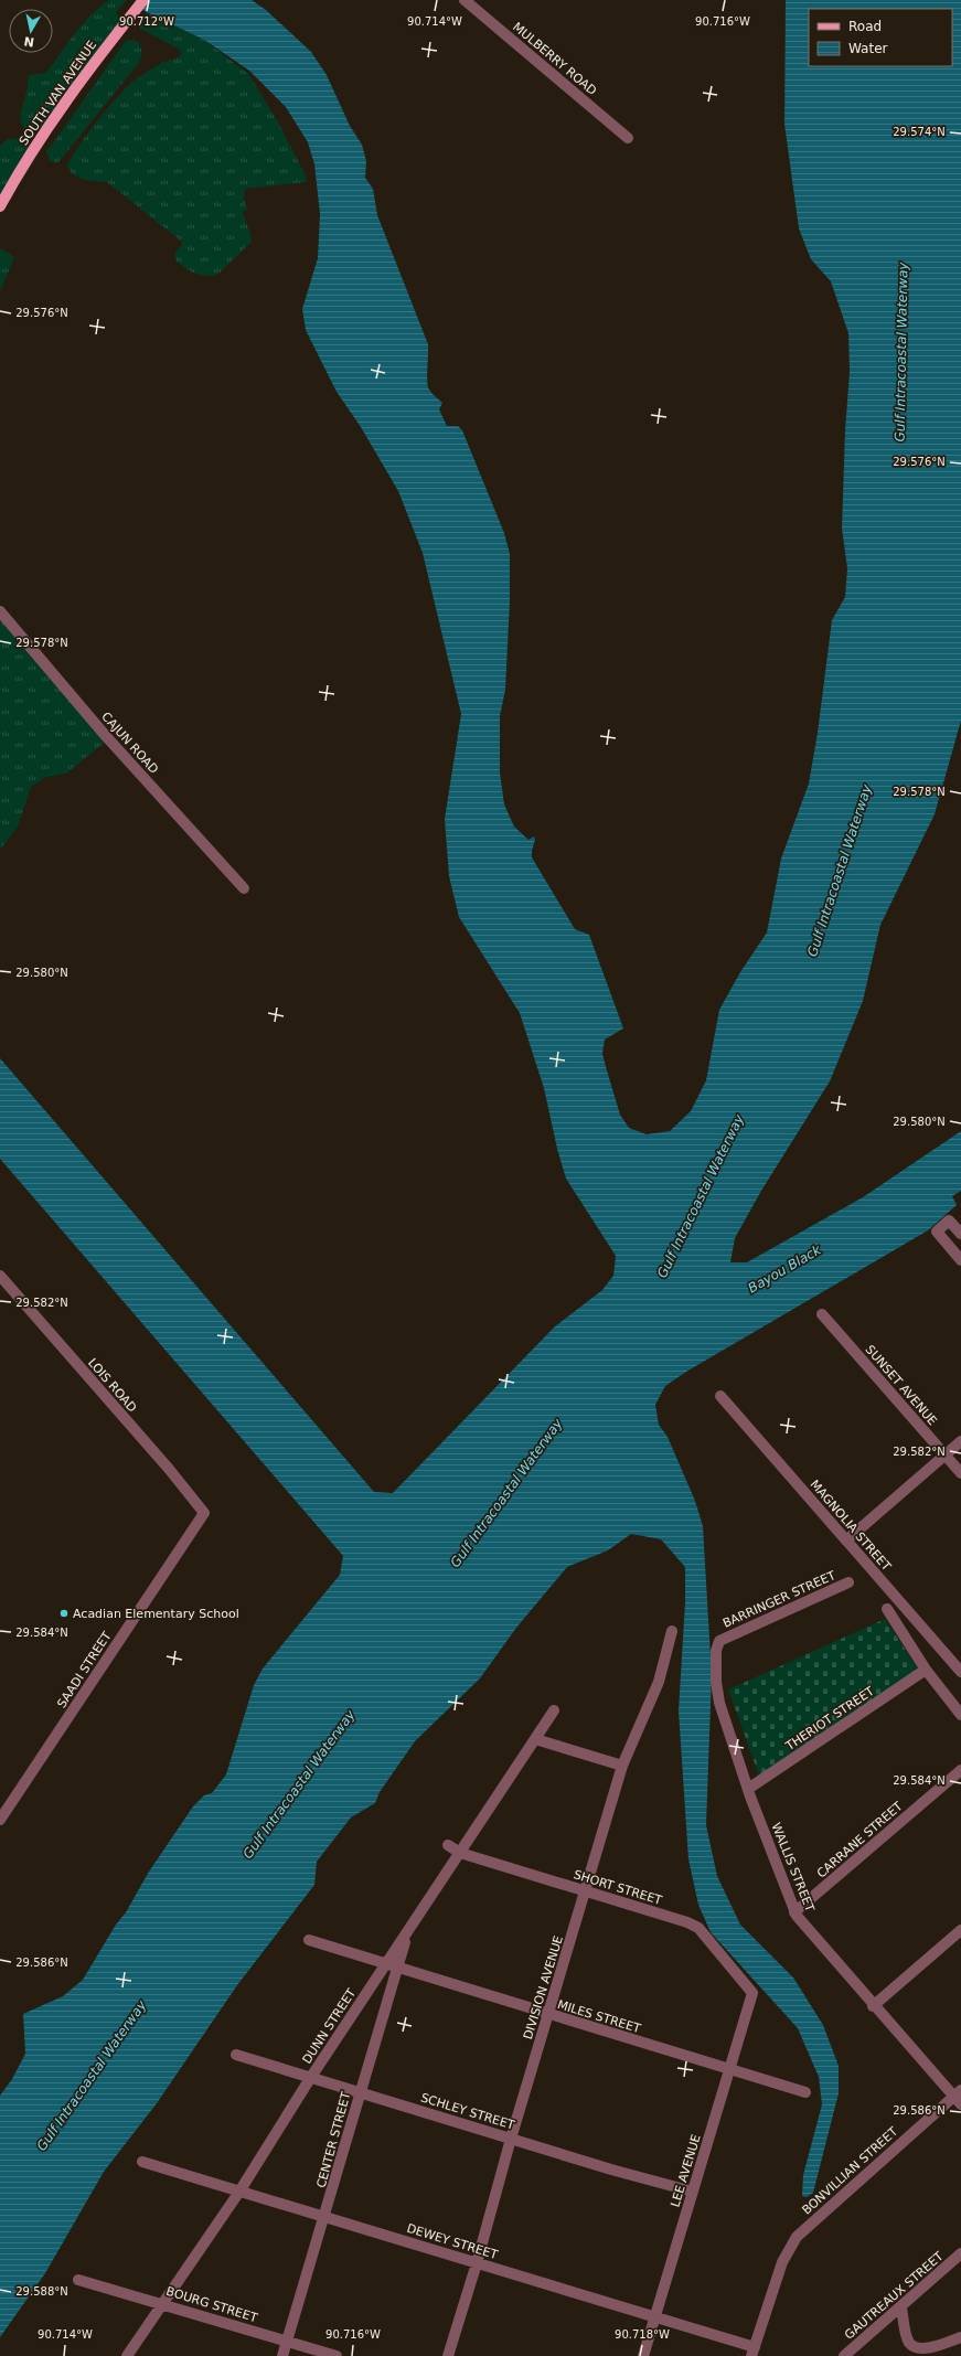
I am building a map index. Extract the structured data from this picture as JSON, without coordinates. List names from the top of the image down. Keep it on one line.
{"streets":{"main road":["SOUTH VAN AVENUE"],"street":["MULBERRY ROAD","CAJUN ROAD","LOIS ROAD","SUNSET AVENUE","MAGNOLIA STREET","BARRINGER STREET","SAADI STREET","THERIOT STREET","CARRANE STREET","WALLIS STREET","SHORT STREET","DIVISION AVENUE","MILES STREET","DUNN STREET","SCHLEY STREET","CENTER STREET","LEE AVENUE","BONVILLIAN STREET","DEWEY STREET","GAUTREAUX STREET","BOURG STREET"]},"crossings":[["LOIS ROAD","SAADI STREET"],["BARRINGER STREET","WALLIS STREET"],["THERIOT STREET","WALLIS STREET"],["CARRANE STREET","WALLIS STREET"],["WALLIS STREET","BONVILLIAN STREET"],["SHORT STREET","DIVISION AVENUE"],["SHORT STREET","DUNN STREET"],["SHORT STREET","LEE AVENUE"],["DIVISION AVENUE","MILES STREET"],["DIVISION AVENUE","SCHLEY STREET"],["DIVISION AVENUE","DEWEY STREET"],["MILES STREET","DUNN STREET"],["MILES STREET","CENTER STREET"],["MILES STREET","LEE AVENUE"],["DUNN STREET","SCHLEY STREET"],["DUNN STREET","CENTER STREET"],["DUNN STREET","DEWEY STREET"],["DUNN STREET","BOURG STREET"],["SCHLEY STREET","CENTER STREET"],["SCHLEY STREET","LEE AVENUE"],["CENTER STREET","DEWEY STREET"],["CENTER STREET","BOURG STREET"],["LEE AVENUE","DEWEY STREET"],["BONVILLIAN STREET","DEWEY STREET"]],"water":["Gulf Intracoastal Waterway","Bayou Black"],"places":["Acadian Elementary School"],"legend":["Road","Water"],"north":"bottom","coordinates":["90.714°W","90.716°W","90.712°W","29.574°N","29.576°N","29.578°N","29.580°N","29.582°N","29.584°N","29.586°N","29.588°N","90.718°W"]}
